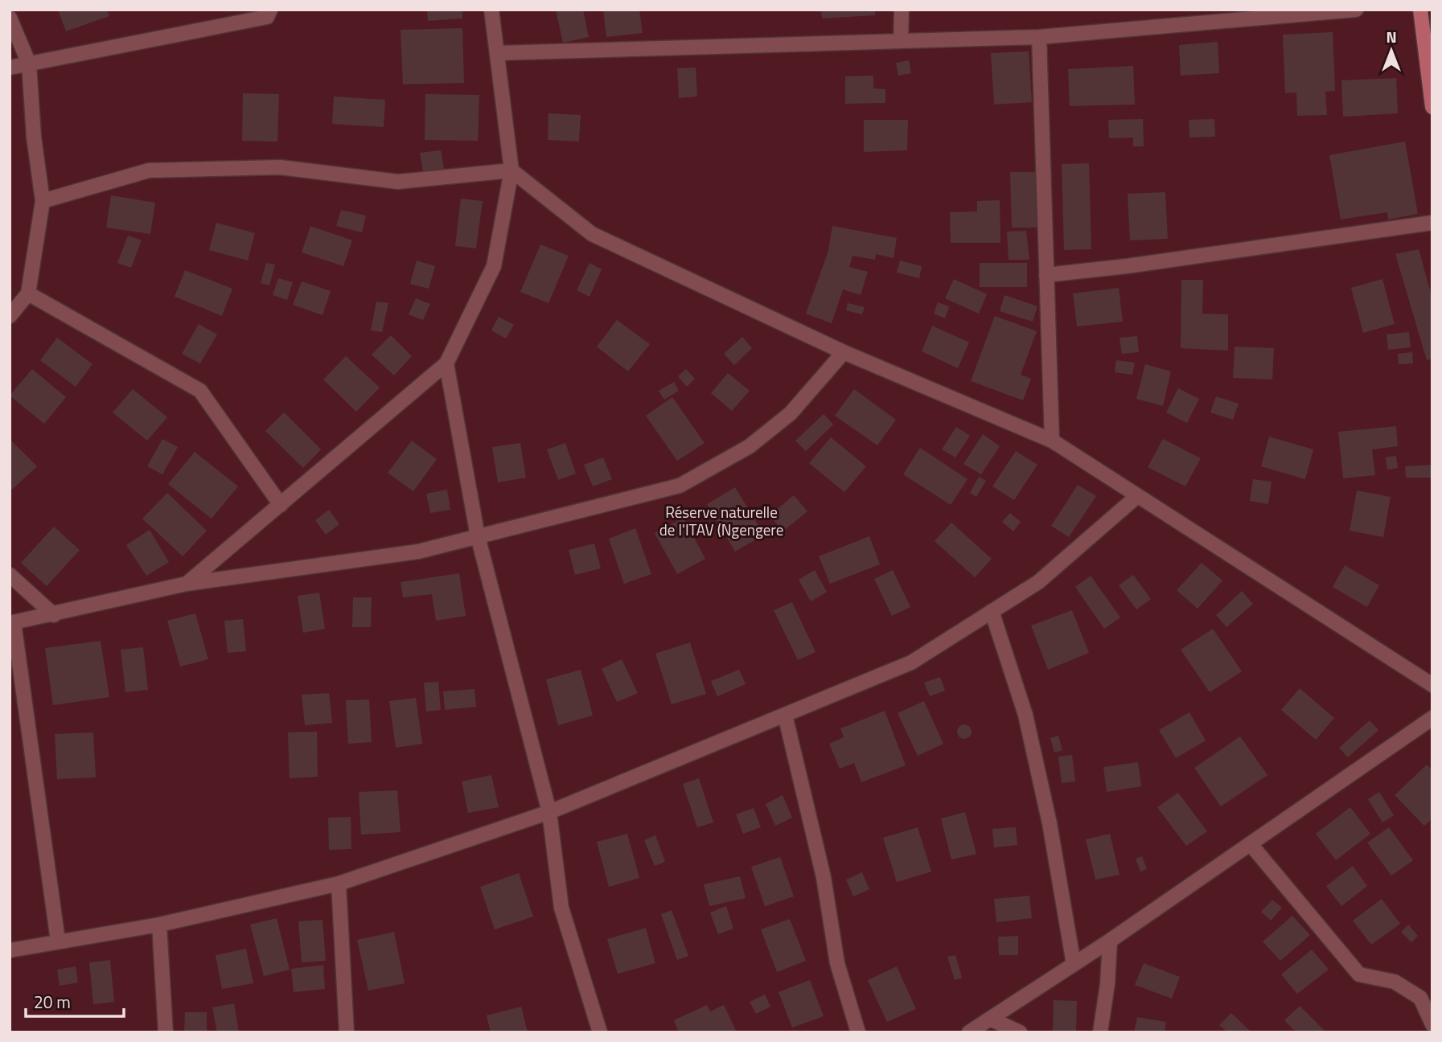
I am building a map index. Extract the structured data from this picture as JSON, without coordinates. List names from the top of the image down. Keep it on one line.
{"parks":["Réserve naturelle de l'ITAV (Ngengere"],"scale_bar":"20 m","north":"top"}
